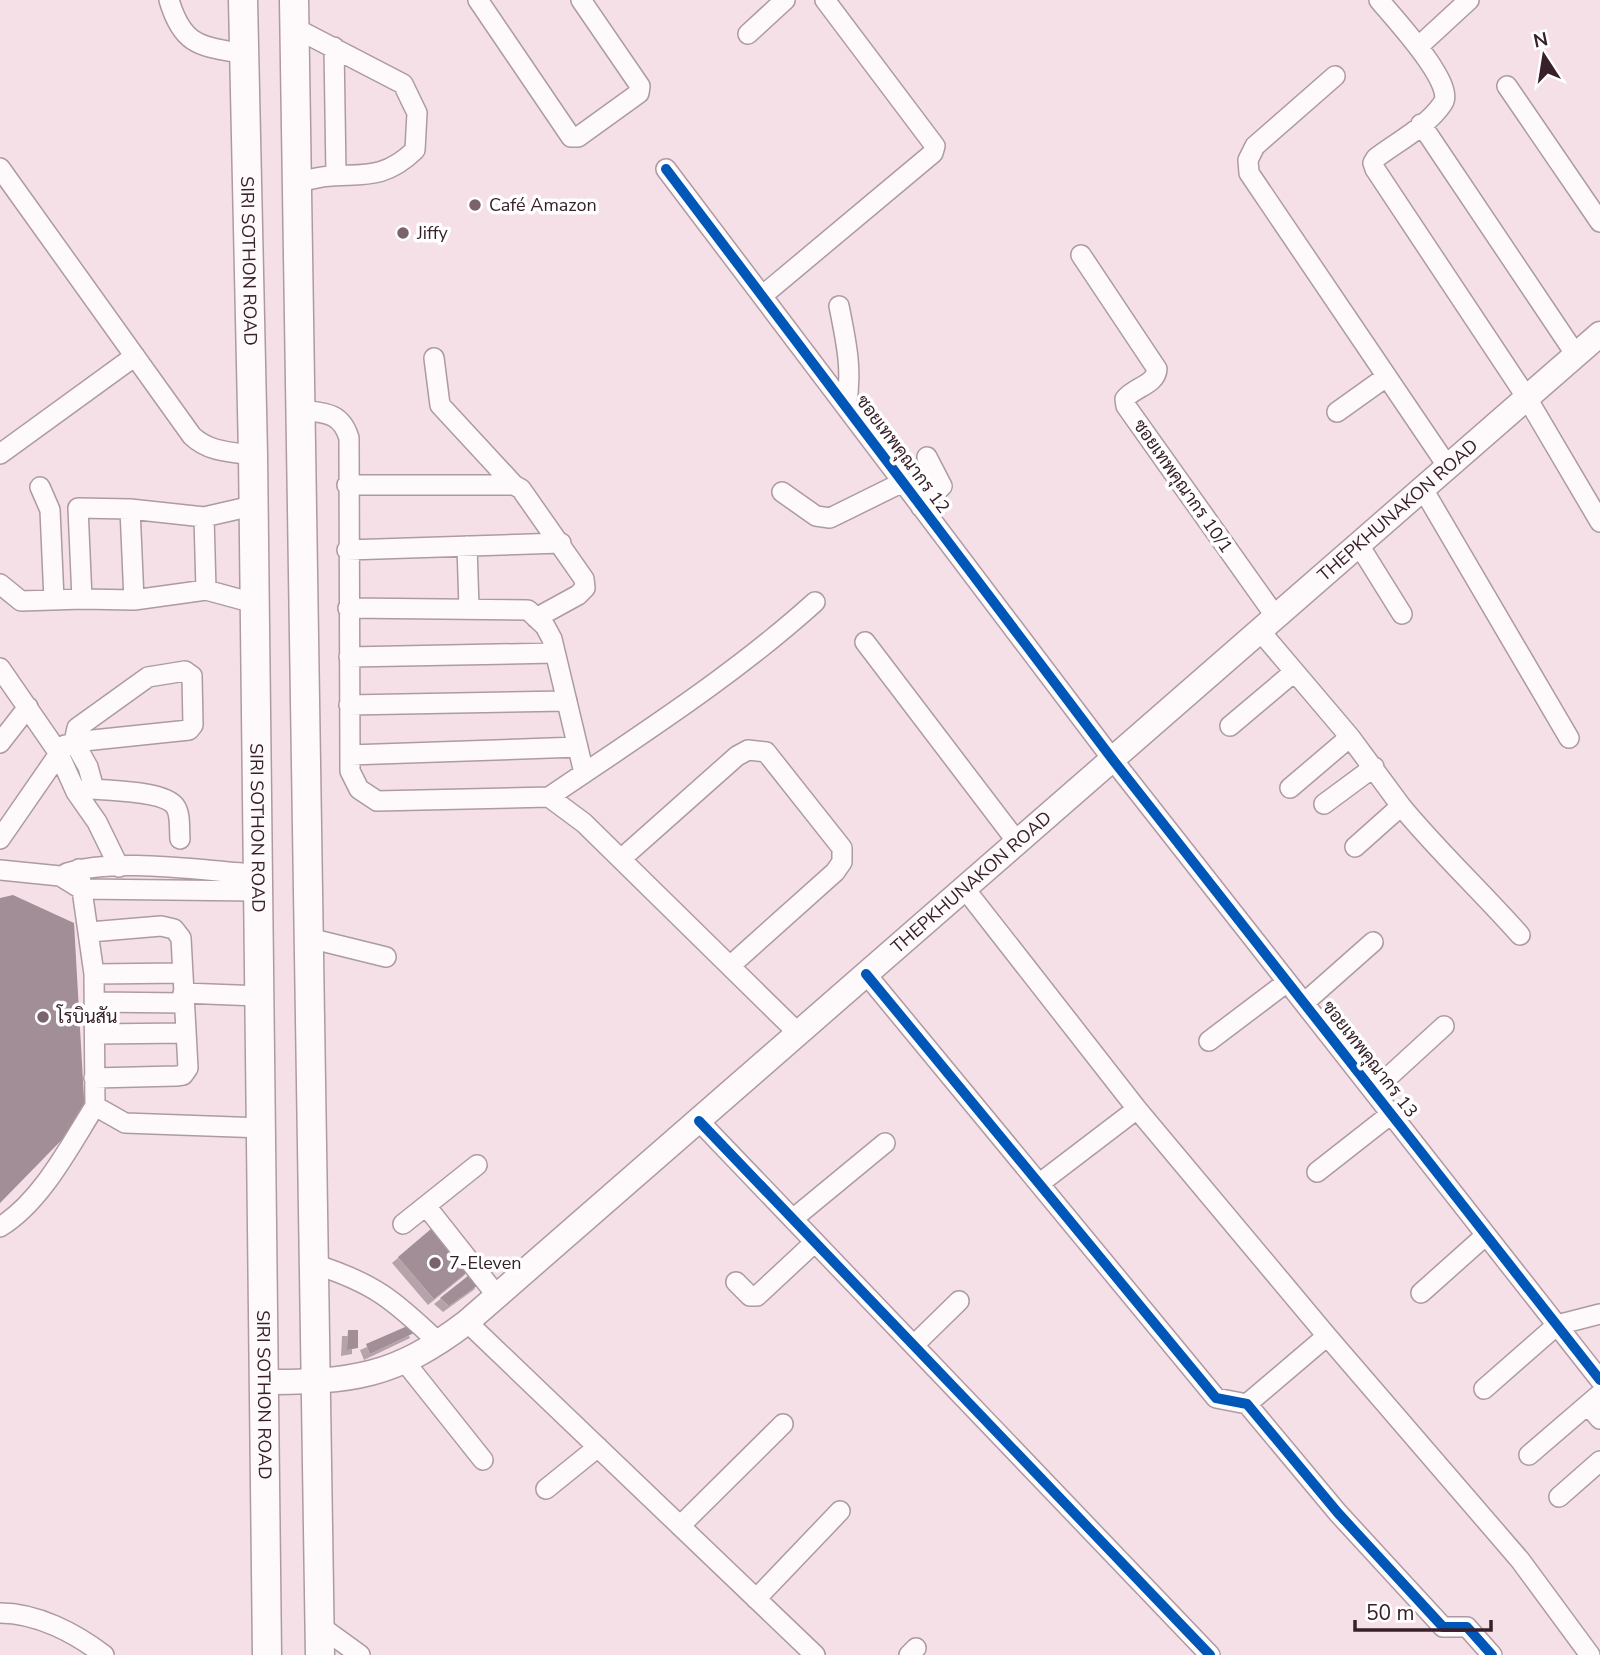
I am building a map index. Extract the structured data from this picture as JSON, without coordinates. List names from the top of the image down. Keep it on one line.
{"streets":{"highway":["SIRI SOTHON ROAD"],"main road":["THEPKHUNAKON ROAD"],"street":["ซอยเทพคุณากร 12","ซอยเทพคุณากร 10/1","ซอยเทพคุณากร 13"]},"crossings":[["SIRI SOTHON ROAD","THEPKHUNAKON ROAD"],["ซอยเทพคุณากร 12","THEPKHUNAKON ROAD"],["ซอยเทพคุณากร 12","ซอยเทพคุณากร 13"],["ซอยเทพคุณากร 10/1","THEPKHUNAKON ROAD"],["THEPKHUNAKON ROAD","ซอยเทพคุณากร 13"]],"places":["Café Amazon","Jiffy","โรบินสัน","7-Eleven"],"scale_bar":"50 m","north":"top"}
